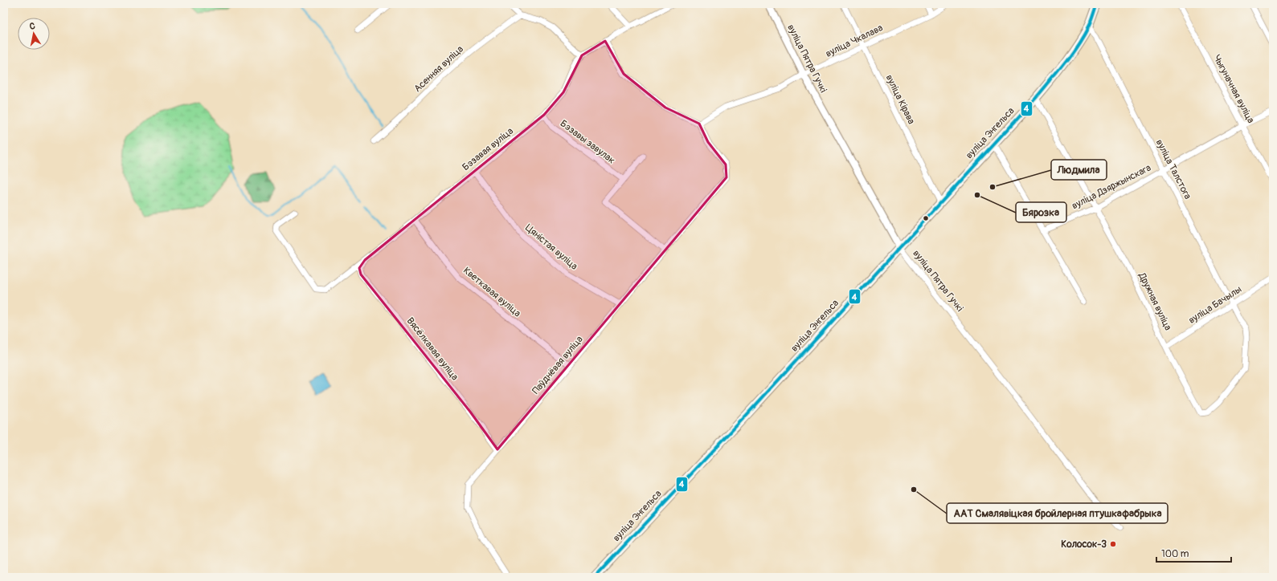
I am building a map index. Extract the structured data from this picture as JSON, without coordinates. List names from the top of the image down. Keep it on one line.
{"streets":{"main road":["вуліца Энгельса"],"street":["вуліца Чкалава","вуліца Пятра Гучкі","Асенняя вуліца","Чыгуначная вуліца","вуліца Кірава","Бэзавы завулак","Бэзавая вуліца","вуліца Талстога","вуліца Дзяржынскага","Цяністая вуліца","Кветкавая вуліца","Дружная вуліца","вуліца Бачылы","Вясёлкавая вуліца","Паўднёвая вуліца"]},"crossings":[["вуліца Чкалава","вуліца Пятра Гучкі"],["вуліца Чкалава","вуліца Кірава"],["вуліца Чкалава","Паўднёвая вуліца"],["вуліца Пятра Гучкі","вуліца Энгельса"],["Чыгуначная вуліца","вуліца Дзяржынскага"],["вуліца Кірава","вуліца Энгельса"],["вуліца Энгельса","вуліца Талстога"],["вуліца Энгельса","Дружная вуліца"],["Бэзавы завулак","Бэзавая вуліца"],["Бэзавая вуліца","Цяністая вуліца"],["Бэзавая вуліца","Кветкавая вуліца"],["Бэзавая вуліца","Вясёлкавая вуліца"],["вуліца Талстога","вуліца Дзяржынскага"],["вуліца Талстога","Дружная вуліца"],["вуліца Талстога","вуліца Бачылы"],["вуліца Дзяржынскага","Дружная вуліца"],["Цяністая вуліца","Паўднёвая вуліца"],["Кветкавая вуліца","Паўднёвая вуліца"],["Дружная вуліца","вуліца Бачылы"],["Вясёлкавая вуліца","Паўднёвая вуліца"]],"places":["Людмила","Бярозка","ААТ Смалявіцкая бройлерная птушкафабрыка","Колосок-3"],"lines":["transit line 4"],"scale_bar":"100 m","north":"top"}
